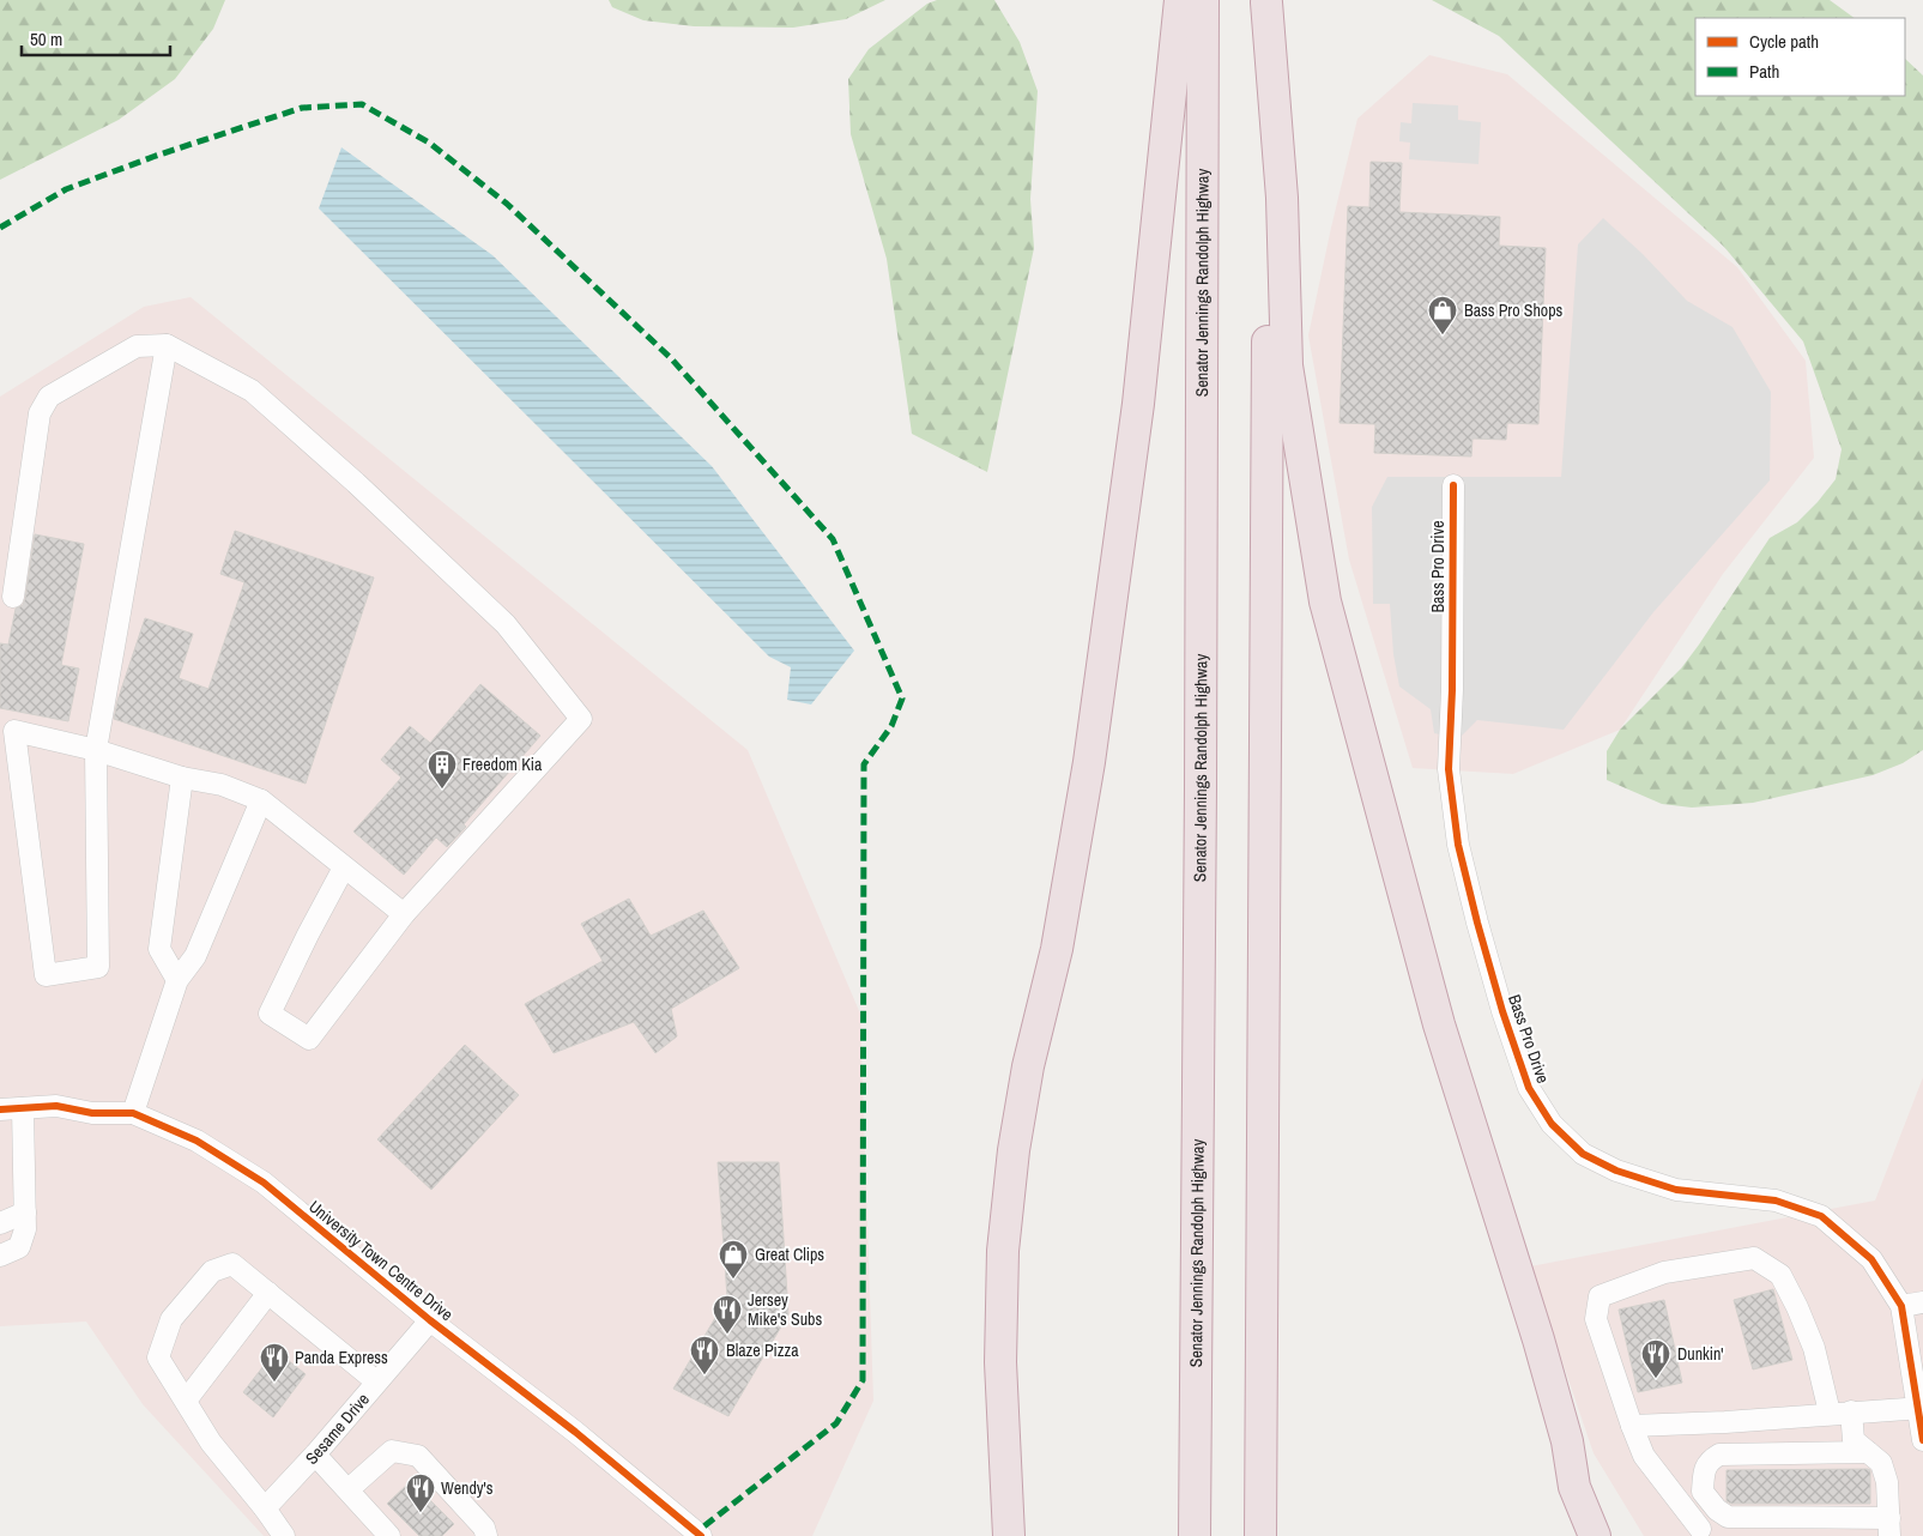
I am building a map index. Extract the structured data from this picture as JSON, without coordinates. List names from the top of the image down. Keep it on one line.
{"streets":{"highway":["Senator Jennings Randolph Highway"],"street":["Bass Pro Drive","University Town Centre Drive","Sesame Drive"]},"crossings":[["University Town Centre Drive","Sesame Drive"]],"places":{"shop":["Bass Pro Shops","Great Clips"],"building":["Freedom Kia"],"restaurant":["Jersey Mike's Subs","Blaze Pizza","Dunkin'","Panda Express","Wendy's"]},"legend":["Cycle path","Path"],"scale_bar":"50 m"}
